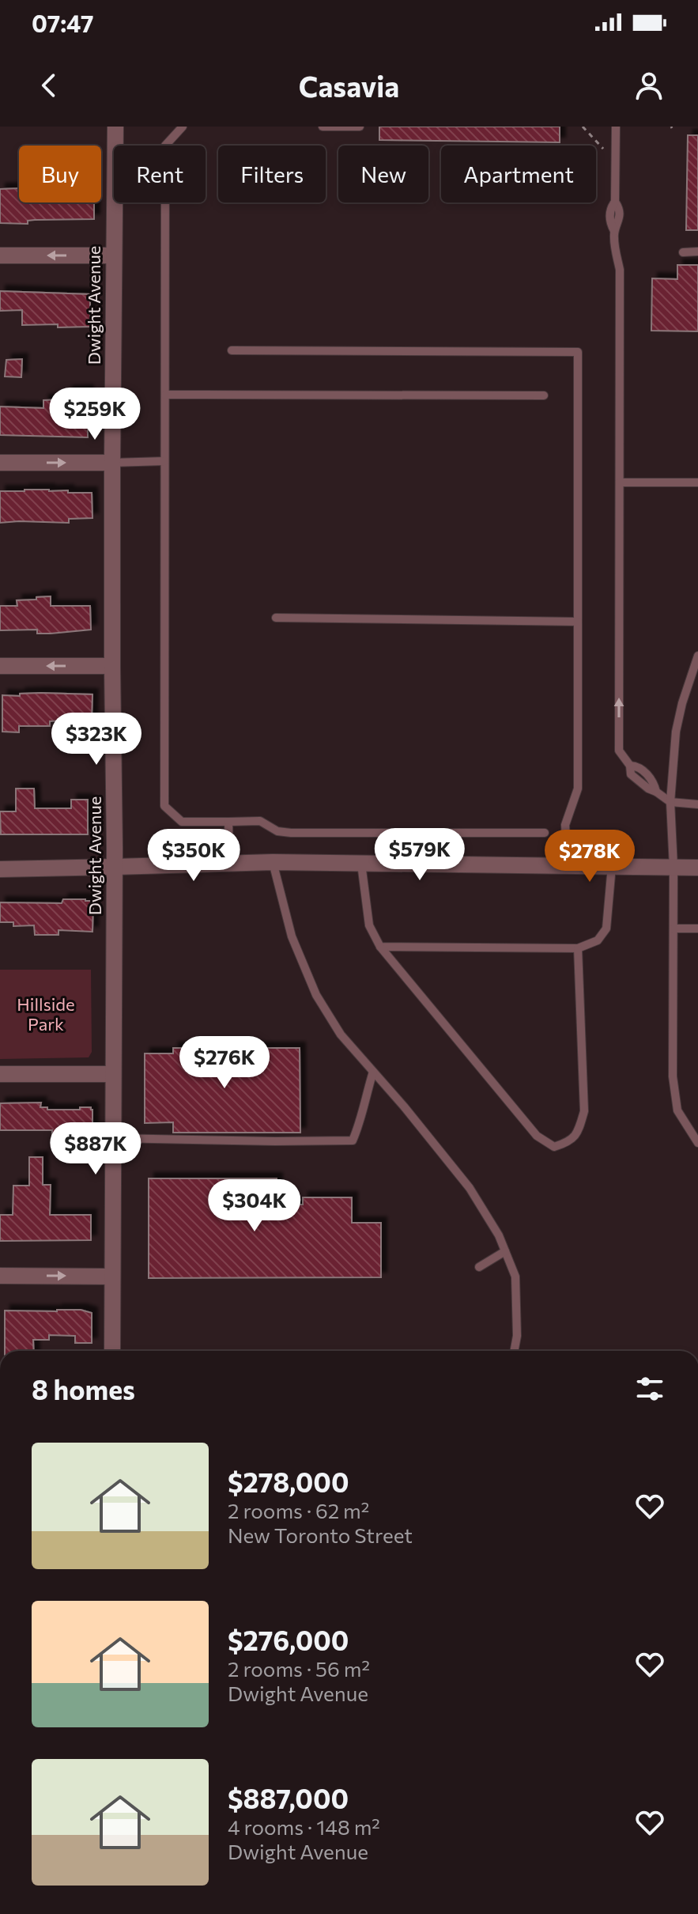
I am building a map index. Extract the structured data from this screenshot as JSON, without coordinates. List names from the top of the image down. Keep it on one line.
{"streets":{"street":["Dwight Avenue"]},"parks":["Hillside Park"],"page":{"status":"07:47","header":"Casavia","chip":["Buy","Rent","Filters","New","Apartment"],"price":["$259K","$323K","$579K","$350K","$278K","$276K","$887K","$304K"],"heading":"8 homes","list":[{"name":"$278,000","note":"2 rooms · 62 m² · New Toronto Street"},{"name":"$276,000","note":"2 rooms · 56 m² · Dwight Avenue"},{"name":"$887,000","note":"4 rooms · 148 m² · Dwight Avenue"}]}}
